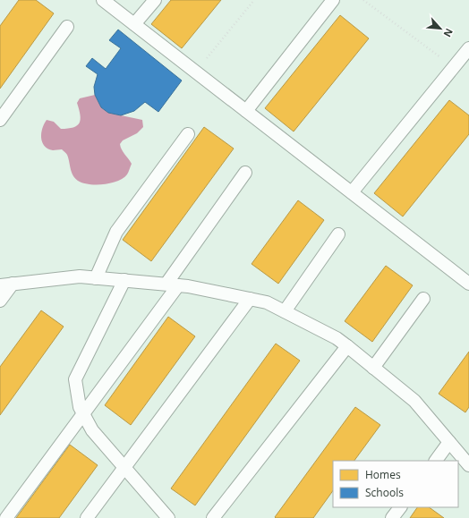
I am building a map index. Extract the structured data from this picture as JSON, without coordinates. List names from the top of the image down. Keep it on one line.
{"legend":["Homes","Schools"],"north":"bottom right"}
